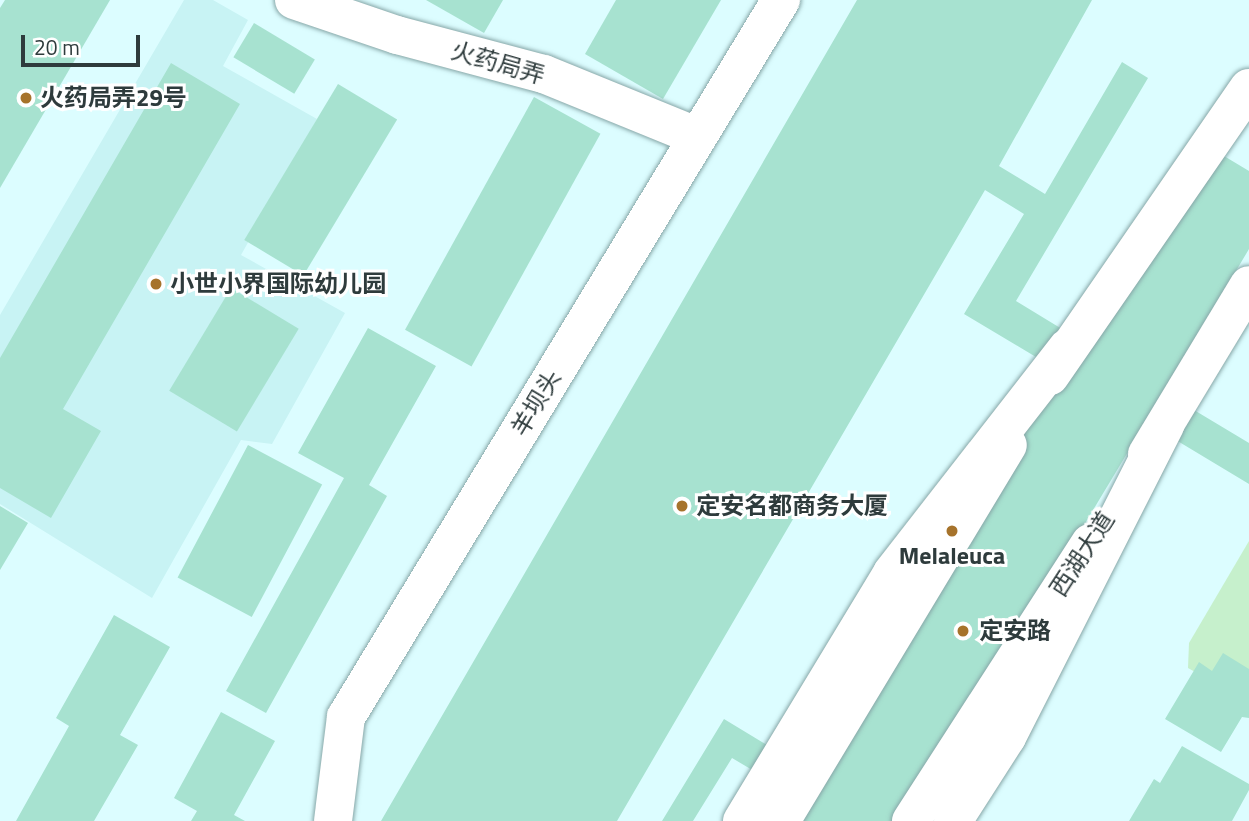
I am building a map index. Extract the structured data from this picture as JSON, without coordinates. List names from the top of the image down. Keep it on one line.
{"streets":{"main road":["火药局弄","羊坝头","西湖大道"]},"crossings":[["火药局弄","羊坝头"]],"places":["火药局弄29号","小世小界国际幼儿园","定安名都商务大厦","Melaleuca","定安路"],"scale_bar":"20 m"}
